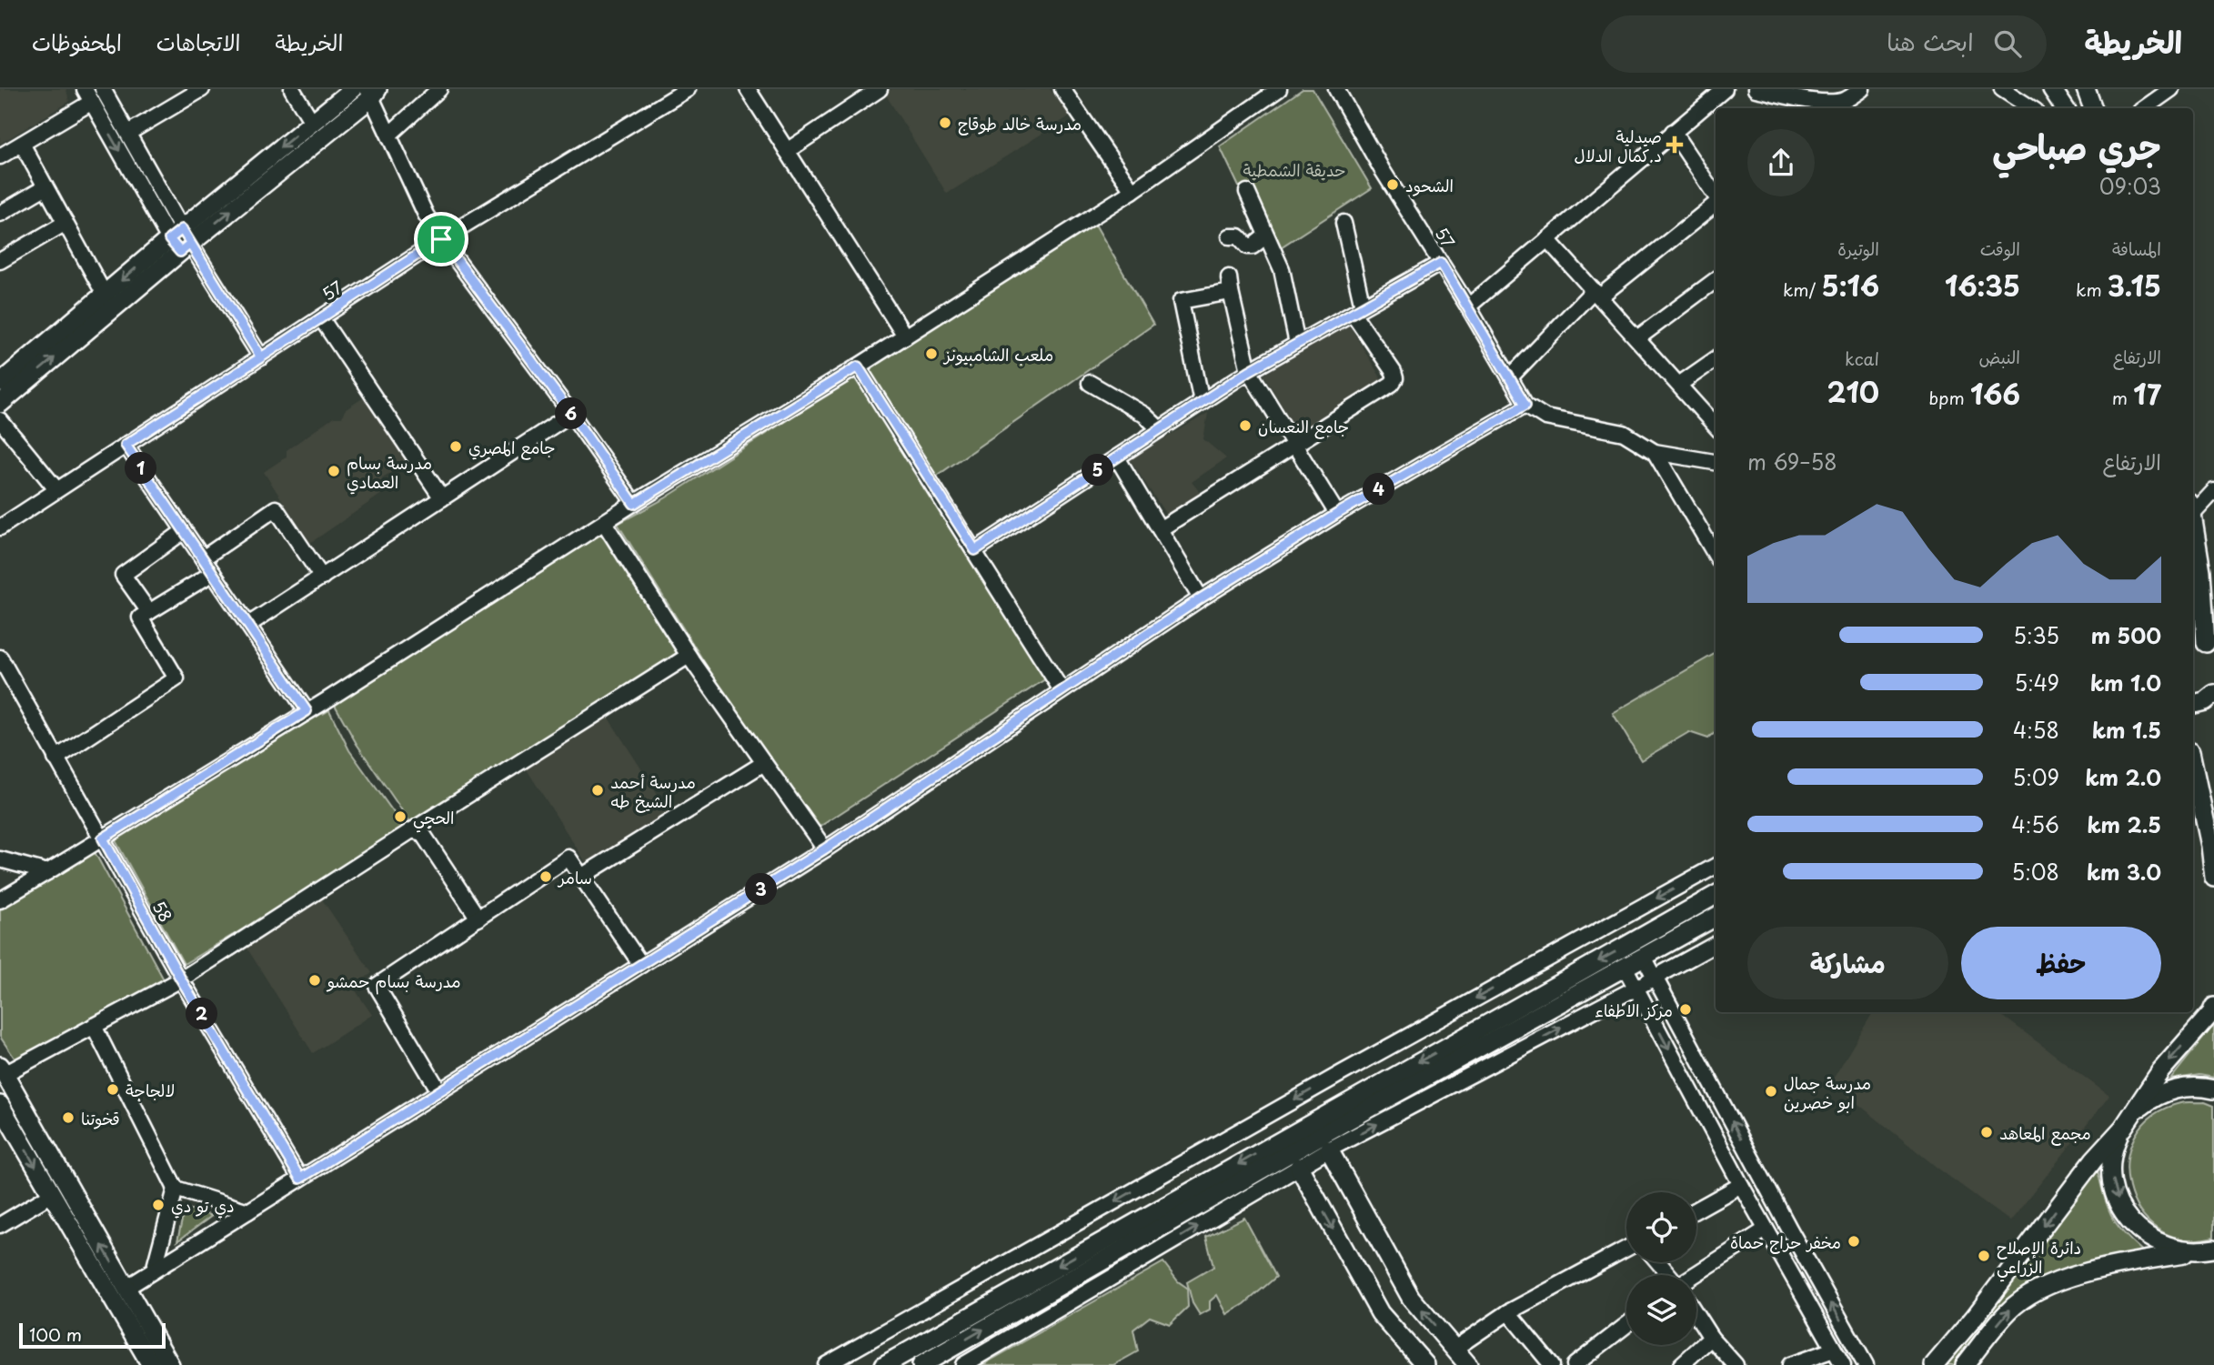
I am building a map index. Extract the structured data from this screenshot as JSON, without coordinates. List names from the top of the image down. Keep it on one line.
{"streets":{"street":["57","58"]},"parks":["حديقة الشمطية"],"places":{"other":["مدرسة خالد طوقاج","الشحود","ملعب الشامبيونز","جامع النعسان","جامع المصري","مدرسة بسام العمادي","مدرسة أحمد الشيخ طه","الحجي","سامر","مدرسة بسام حمشو","مركز الاطفاء","لالجاجة","مدرسة جمال ابو خصرين","قخوتنا","مجمع المعاهد","دي تو دي","مخفر حراج حماة","دائرة الإصلاح الزراعي"],"health":["صيدلية د.كمال الدلال"]},"scale_bar":"100 m","page":{"header":"الخريطة","search":"ابحث هنا","nav":["الخريطة","الاتجاهات","المحفوظات"],"heading":["جري صباحي","09:03"],"stats":[["المسافة","3.15 km"],["الوقت","16:35"],["الوتيرة","5:16 /km"],["الارتفاع","17 m"],["النبض","166 bpm"],["kcal","210"]],"pins":["6","1","5","4","3","2"],"chart":["الارتفاع","58–69 m"],"list":[{"name":"500 m","note":"5:35"},{"name":"1.0 km","note":"5:49"},{"name":"1.5 km","note":"4:58"},{"name":"2.0 km","note":"5:09"},{"name":"2.5 km","note":"4:56"},{"name":"3.0 km","note":"5:08"}],"buttons":["حفظ","مشاركة"],"scale":"100 m"}}
